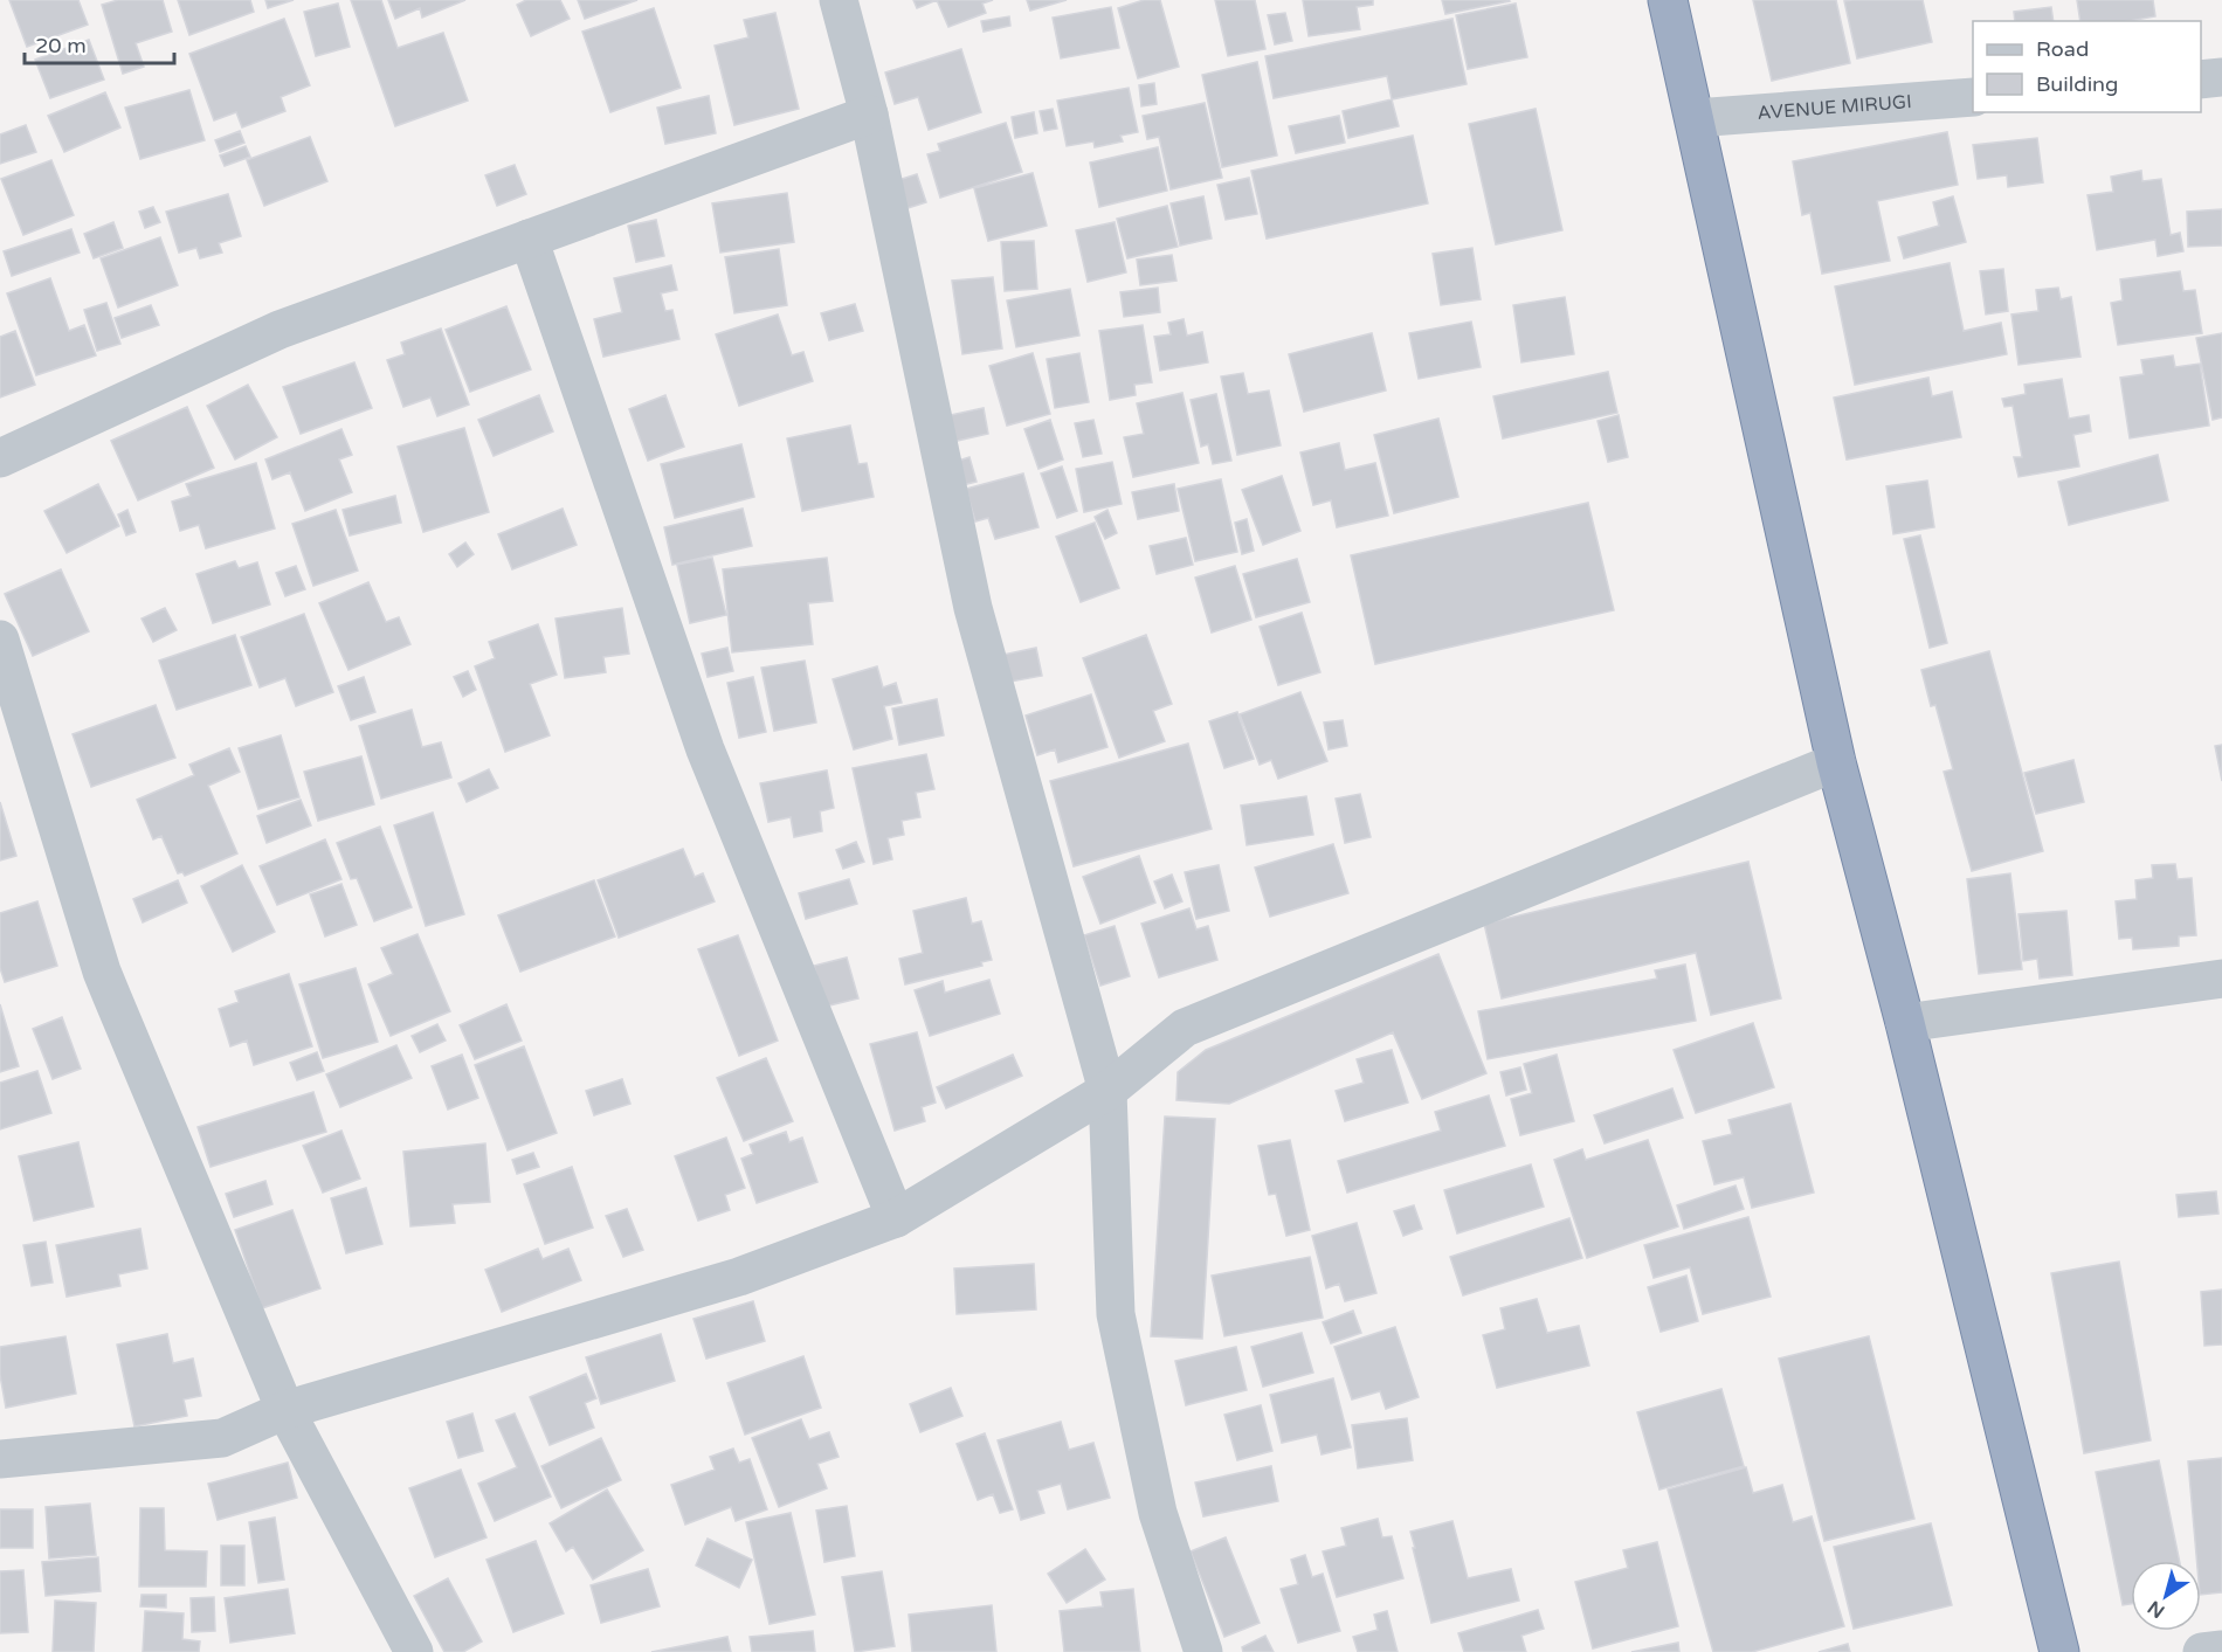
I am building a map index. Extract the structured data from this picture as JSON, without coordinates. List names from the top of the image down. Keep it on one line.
{"streets":{"street":["AVENUE MIRUGI"]},"legend":["Road","Building"],"scale_bar":"20 m","north":"bottom left"}
